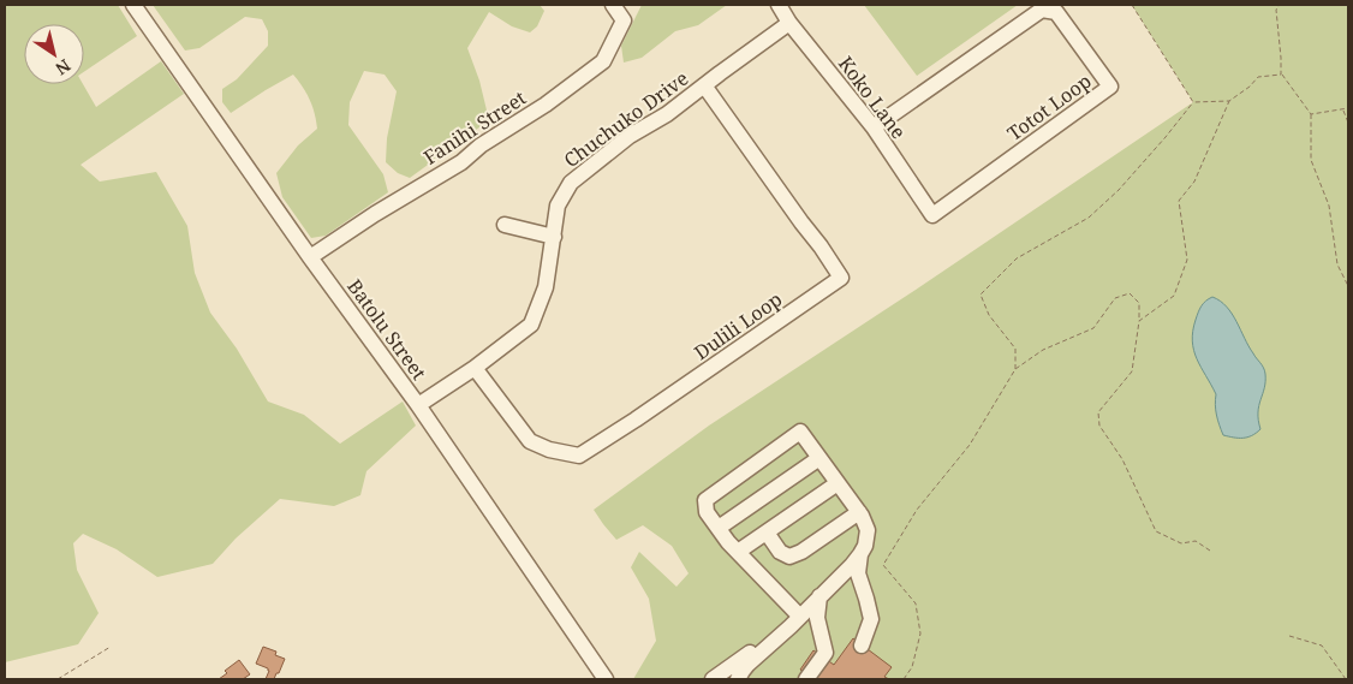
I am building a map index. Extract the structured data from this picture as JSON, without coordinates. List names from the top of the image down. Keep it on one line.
{"streets":{"street":["Koko Lane","Totot Loop","Chuchuko Drive","Fanihi Street","Dulili Loop","Batolu Street"]},"crossings":[["Koko Lane","Totot Loop"],["Koko Lane","Chuchuko Drive"],["Chuchuko Drive","Dulili Loop"],["Chuchuko Drive","Batolu Street"],["Fanihi Street","Batolu Street"]],"north":"bottom right"}
